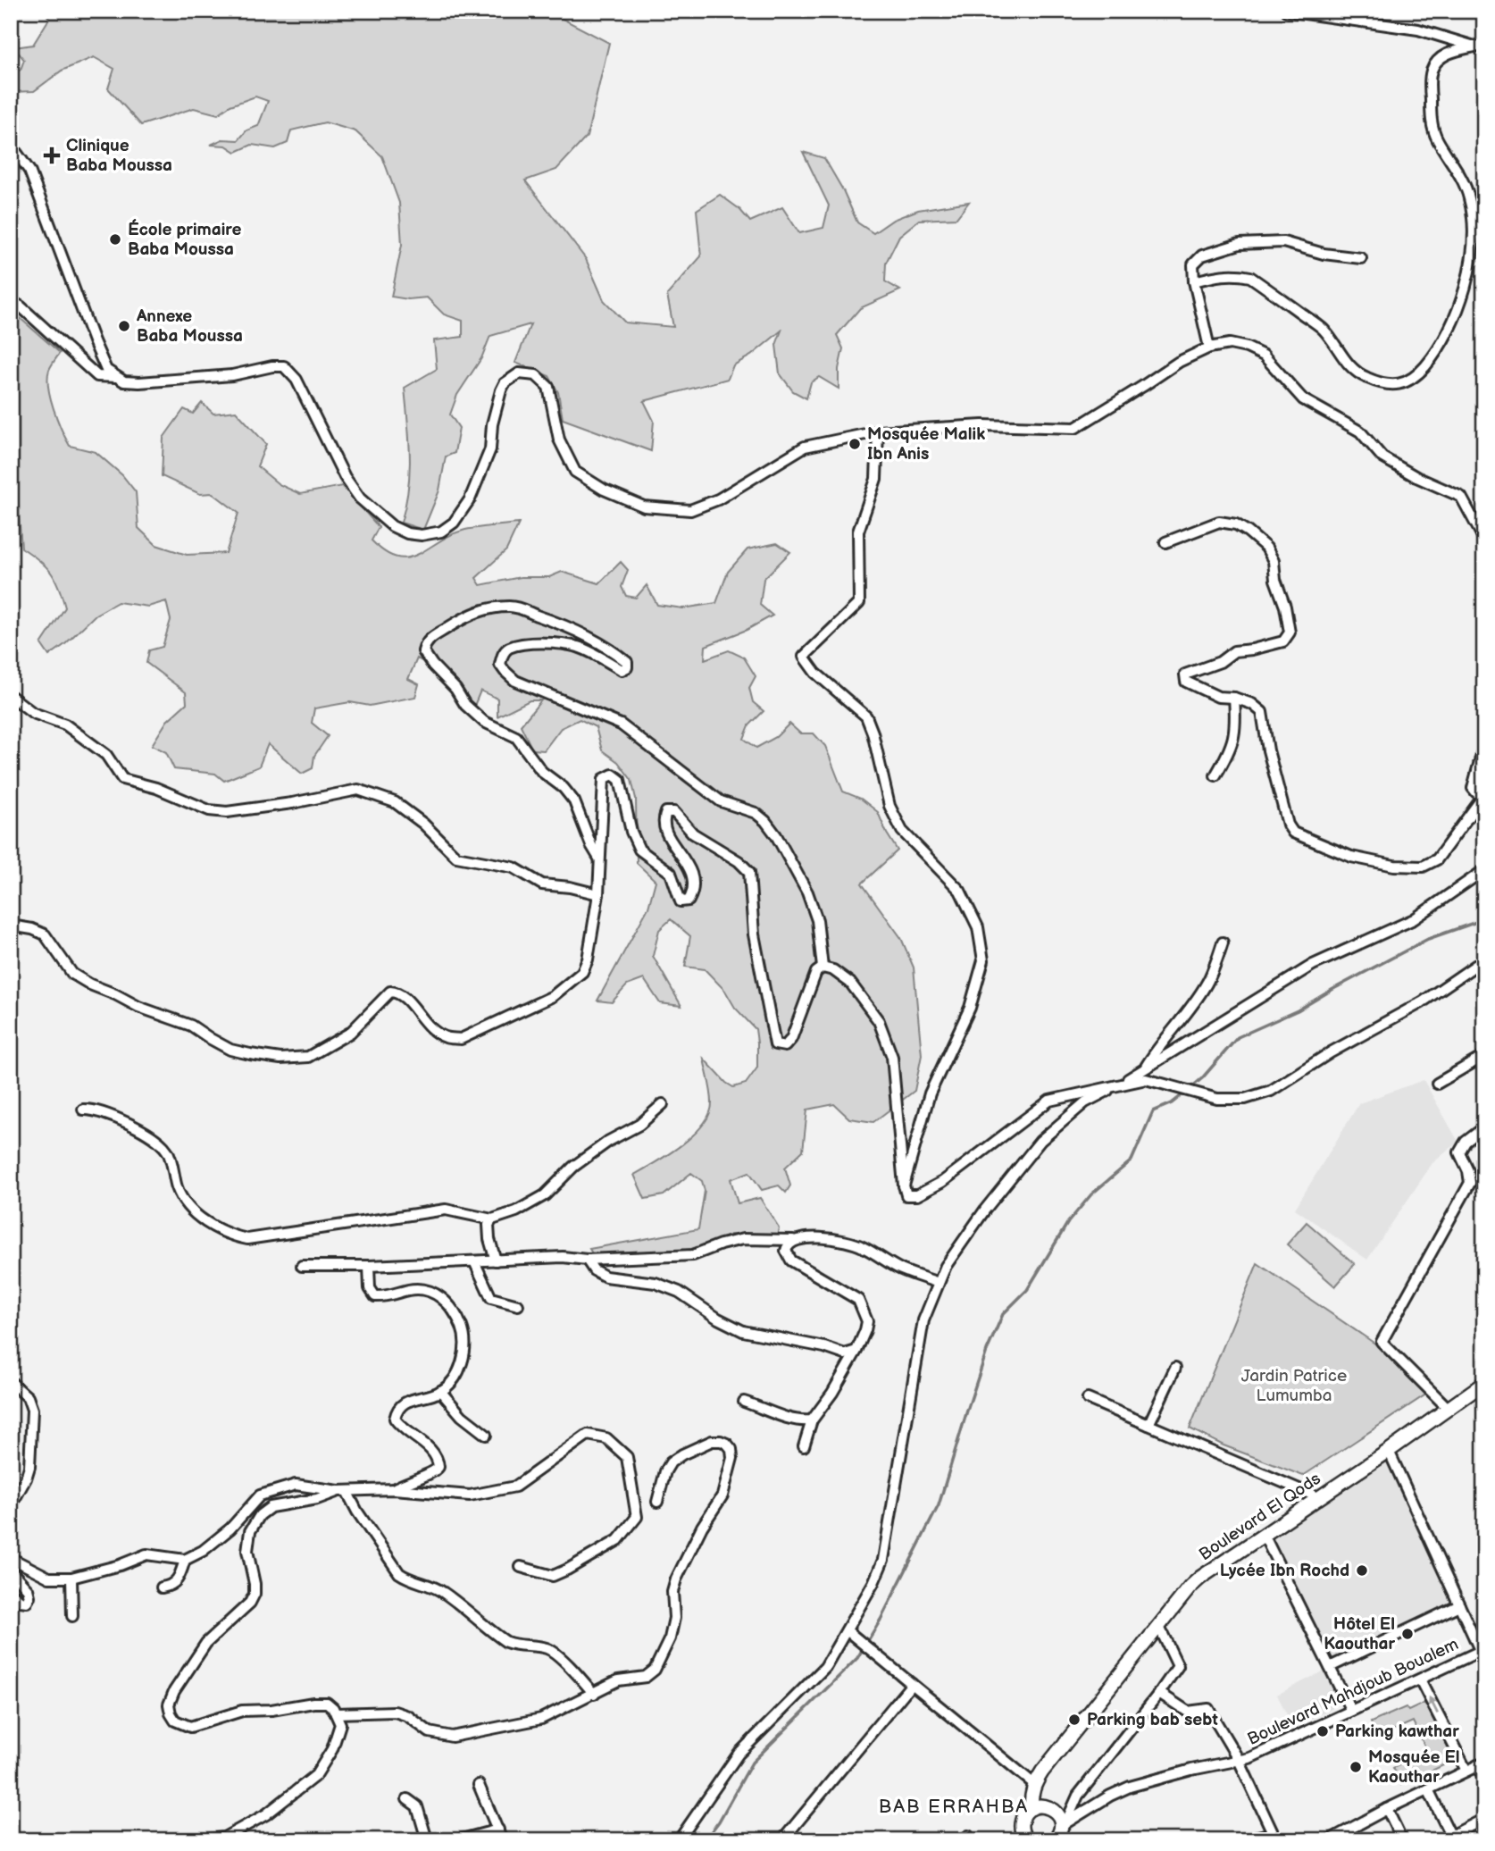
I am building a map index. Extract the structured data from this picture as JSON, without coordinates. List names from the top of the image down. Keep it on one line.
{"streets":{"main road":["Boulevard El Qods"],"street":["Boulevard Mahdjoub Boualem"]},"districts":["BAB ERRAHBA"],"parks":["Jardin Patrice Lumumba"],"places":{"health":["Clinique Baba Moussa"],"other":["École primaire Baba Moussa","Annexe Baba Moussa","Mosquée Malik Ibn Anis","Lycée Ibn Rochd","Hôtel El Kaouthar","Parking bab sebt","Parking kawthar","Mosquée El Kaouthar"]}}
